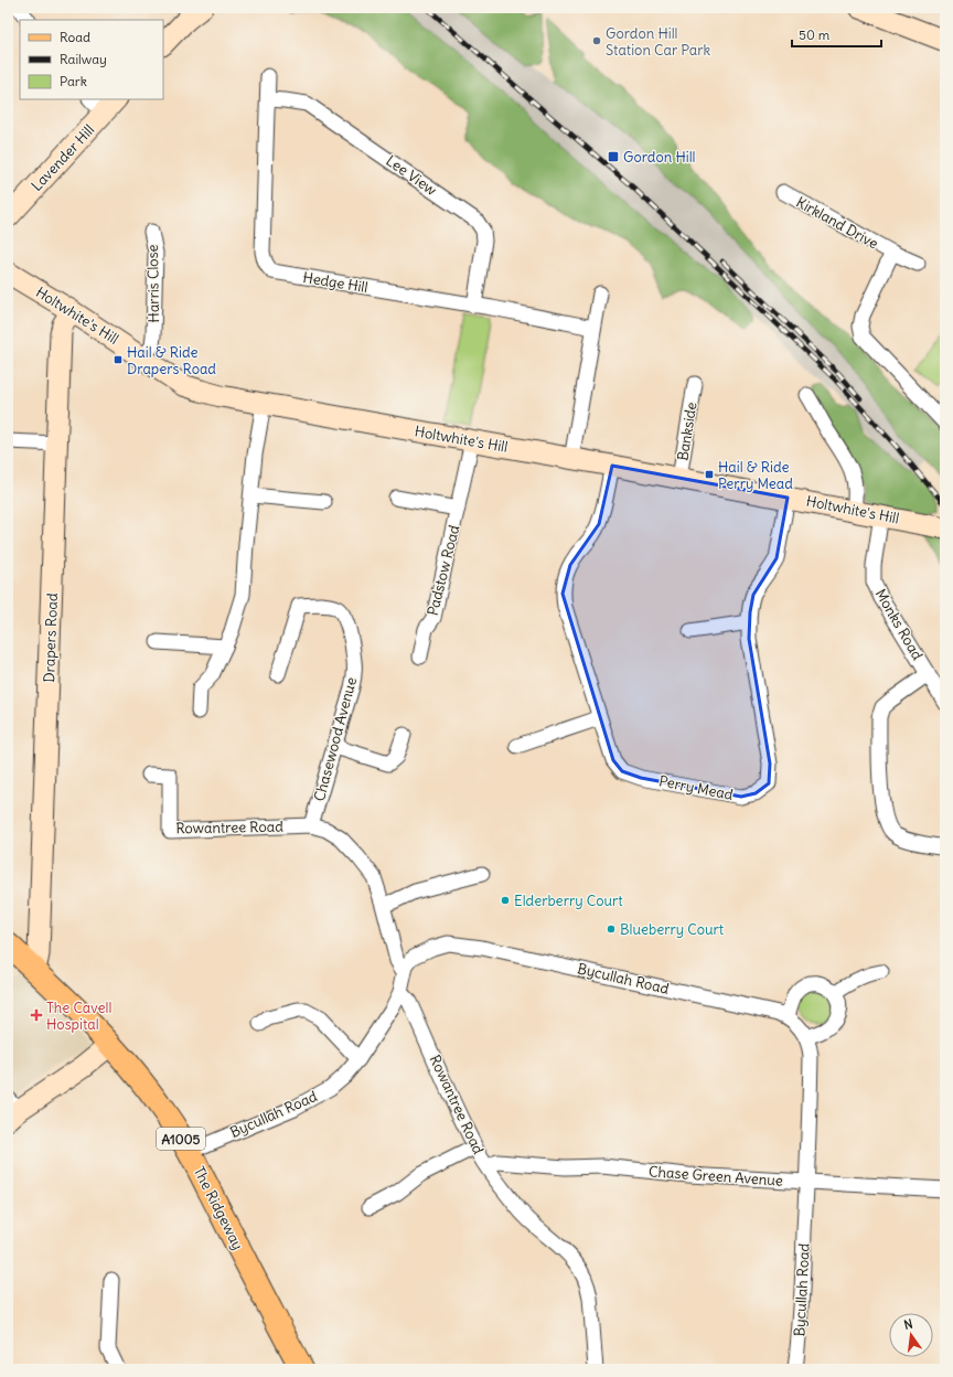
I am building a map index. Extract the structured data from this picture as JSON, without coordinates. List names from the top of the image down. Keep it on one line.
{"streets":{"main road":["A1005","The Ridgeway"],"street":["Lavender Hill","Lee View","Kirkland Drive","Hedge Hill","Harris Close","Holtwhite's Hill","Bankside","Padstow Road","Monks Road","Drapers Road","Chasewood Avenue","Perry Mead","Rowantree Road","Bycullah Road","Chase Green Avenue"]},"crossings":[["Lee View","Hedge Hill"],["Harris Close","Holtwhite's Hill"],["Holtwhite's Hill","Bankside"],["Holtwhite's Hill","Padstow Road"],["Holtwhite's Hill","Monks Road"],["Holtwhite's Hill","Drapers Road"],["Holtwhite's Hill","Perry Mead"],["Drapers Road","The Ridgeway"],["Chasewood Avenue","Rowantree Road"],["Rowantree Road","Bycullah Road"],["Rowantree Road","Chase Green Avenue"],["Bycullah Road","Chase Green Avenue"],["Bycullah Road","The Ridgeway"]],"places":{"other":["Gordon Hill Station Car Park","Elderberry Court","Blueberry Court"],"transit":["Gordon Hill","Hail & Ride Drapers Road","Hail & Ride Perry Mead"],"health":["The Cavell Hospital"]},"legend":["Road","Railway","Park"],"scale_bar":"50 m","north":"top"}
